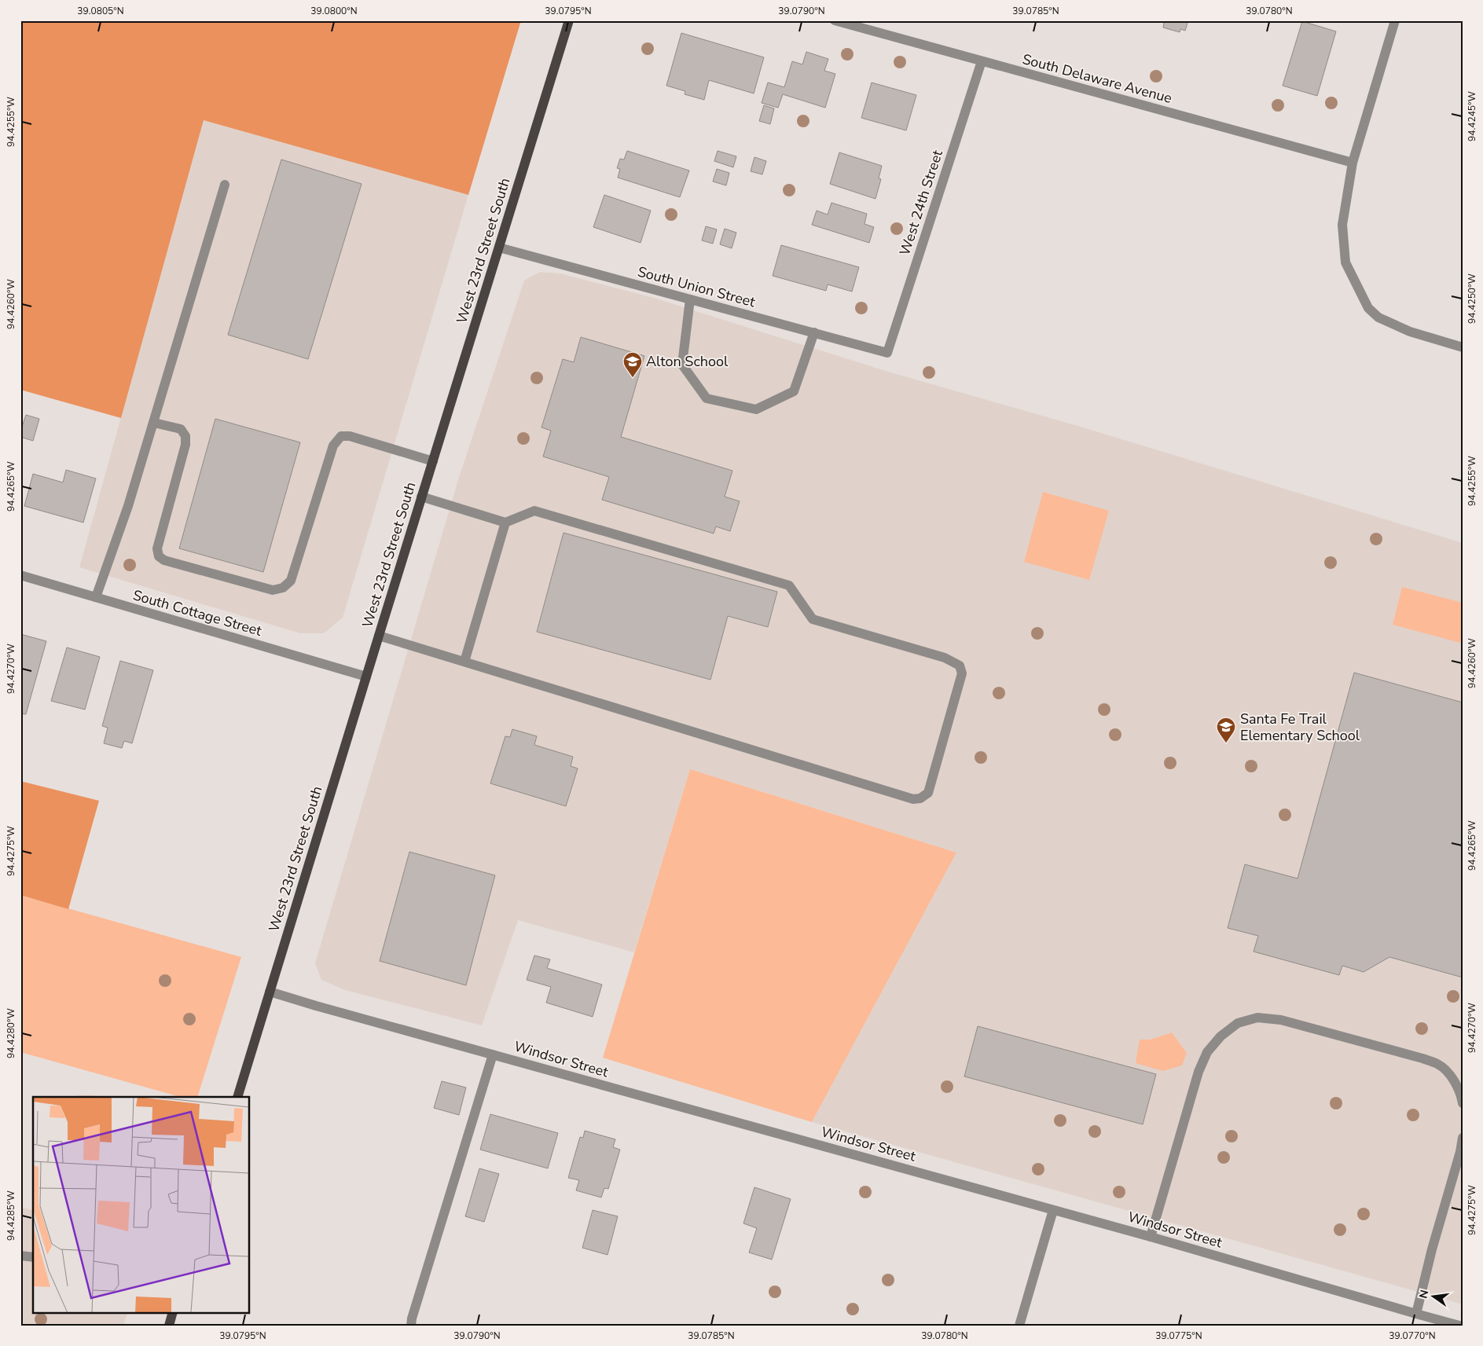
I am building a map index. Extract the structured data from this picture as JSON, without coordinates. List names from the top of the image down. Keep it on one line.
{"streets":{"main road":["West 23rd Street South"],"street":["South Delaware Avenue","West 24th Street","South Union Street","South Cottage Street","Windsor Street"]},"crossings":[["South Delaware Avenue","West 24th Street"],["West 24th Street","South Union Street"],["West 23rd Street South","South Union Street"],["West 23rd Street South","South Cottage Street"],["West 23rd Street South","Windsor Street"]],"places":{"school or university":["Alton School","Santa Fe Trail Elementary School"]},"north":"left","coordinates":["39.0805°N","39.0800°N","39.0795°N","39.0790°N","39.0785°N","39.0780°N","94.4245°W","94.4255°W","94.4250°W","94.4260°W","94.4265°W","94.4270°W","94.4275°W","94.4280°W","94.4285°W","39.0775°N","39.0770°N"]}
